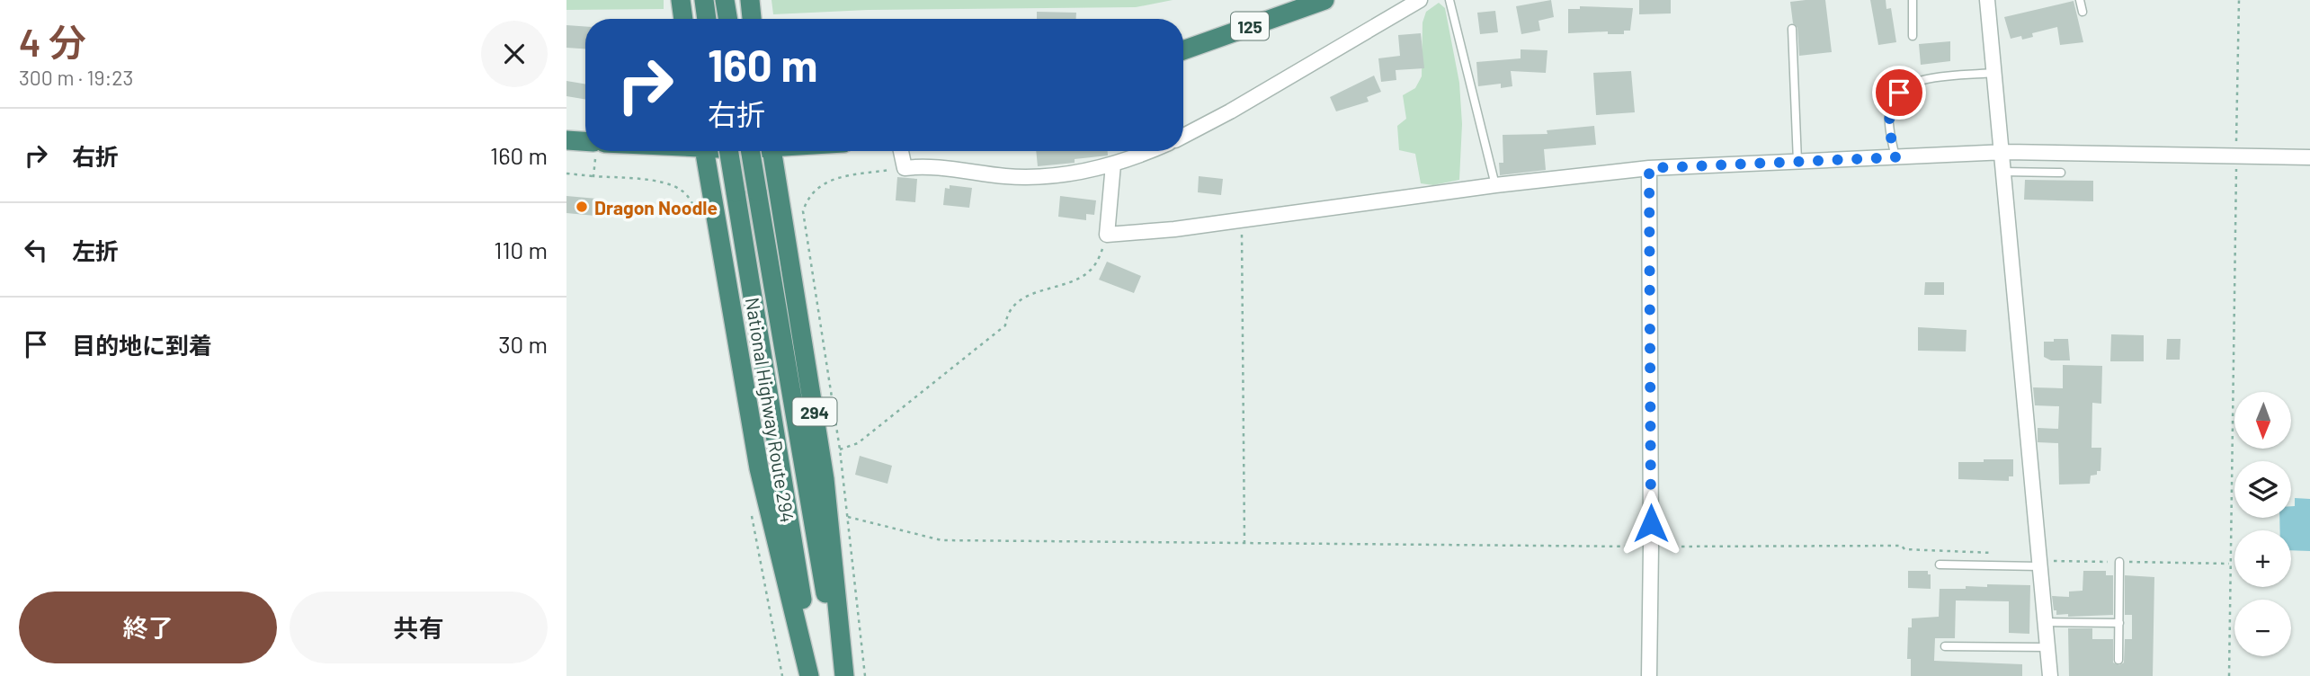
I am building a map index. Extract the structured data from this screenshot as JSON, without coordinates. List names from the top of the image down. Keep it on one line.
{"streets":{"highway":["125","National Highway Route 294","294"]},"places":["Dragon Noodle"],"north":"bottom","page":{"heading":["4 分","300 m · 19:23"],"turn":["160 m","右折"],"list":[{"name":"右折","value":"160 m"},{"name":"左折","value":"110 m"},{"name":"目的地に到着","value":"30 m"}],"map_buttons":["+","−"],"buttons":["終了","共有"]}}
